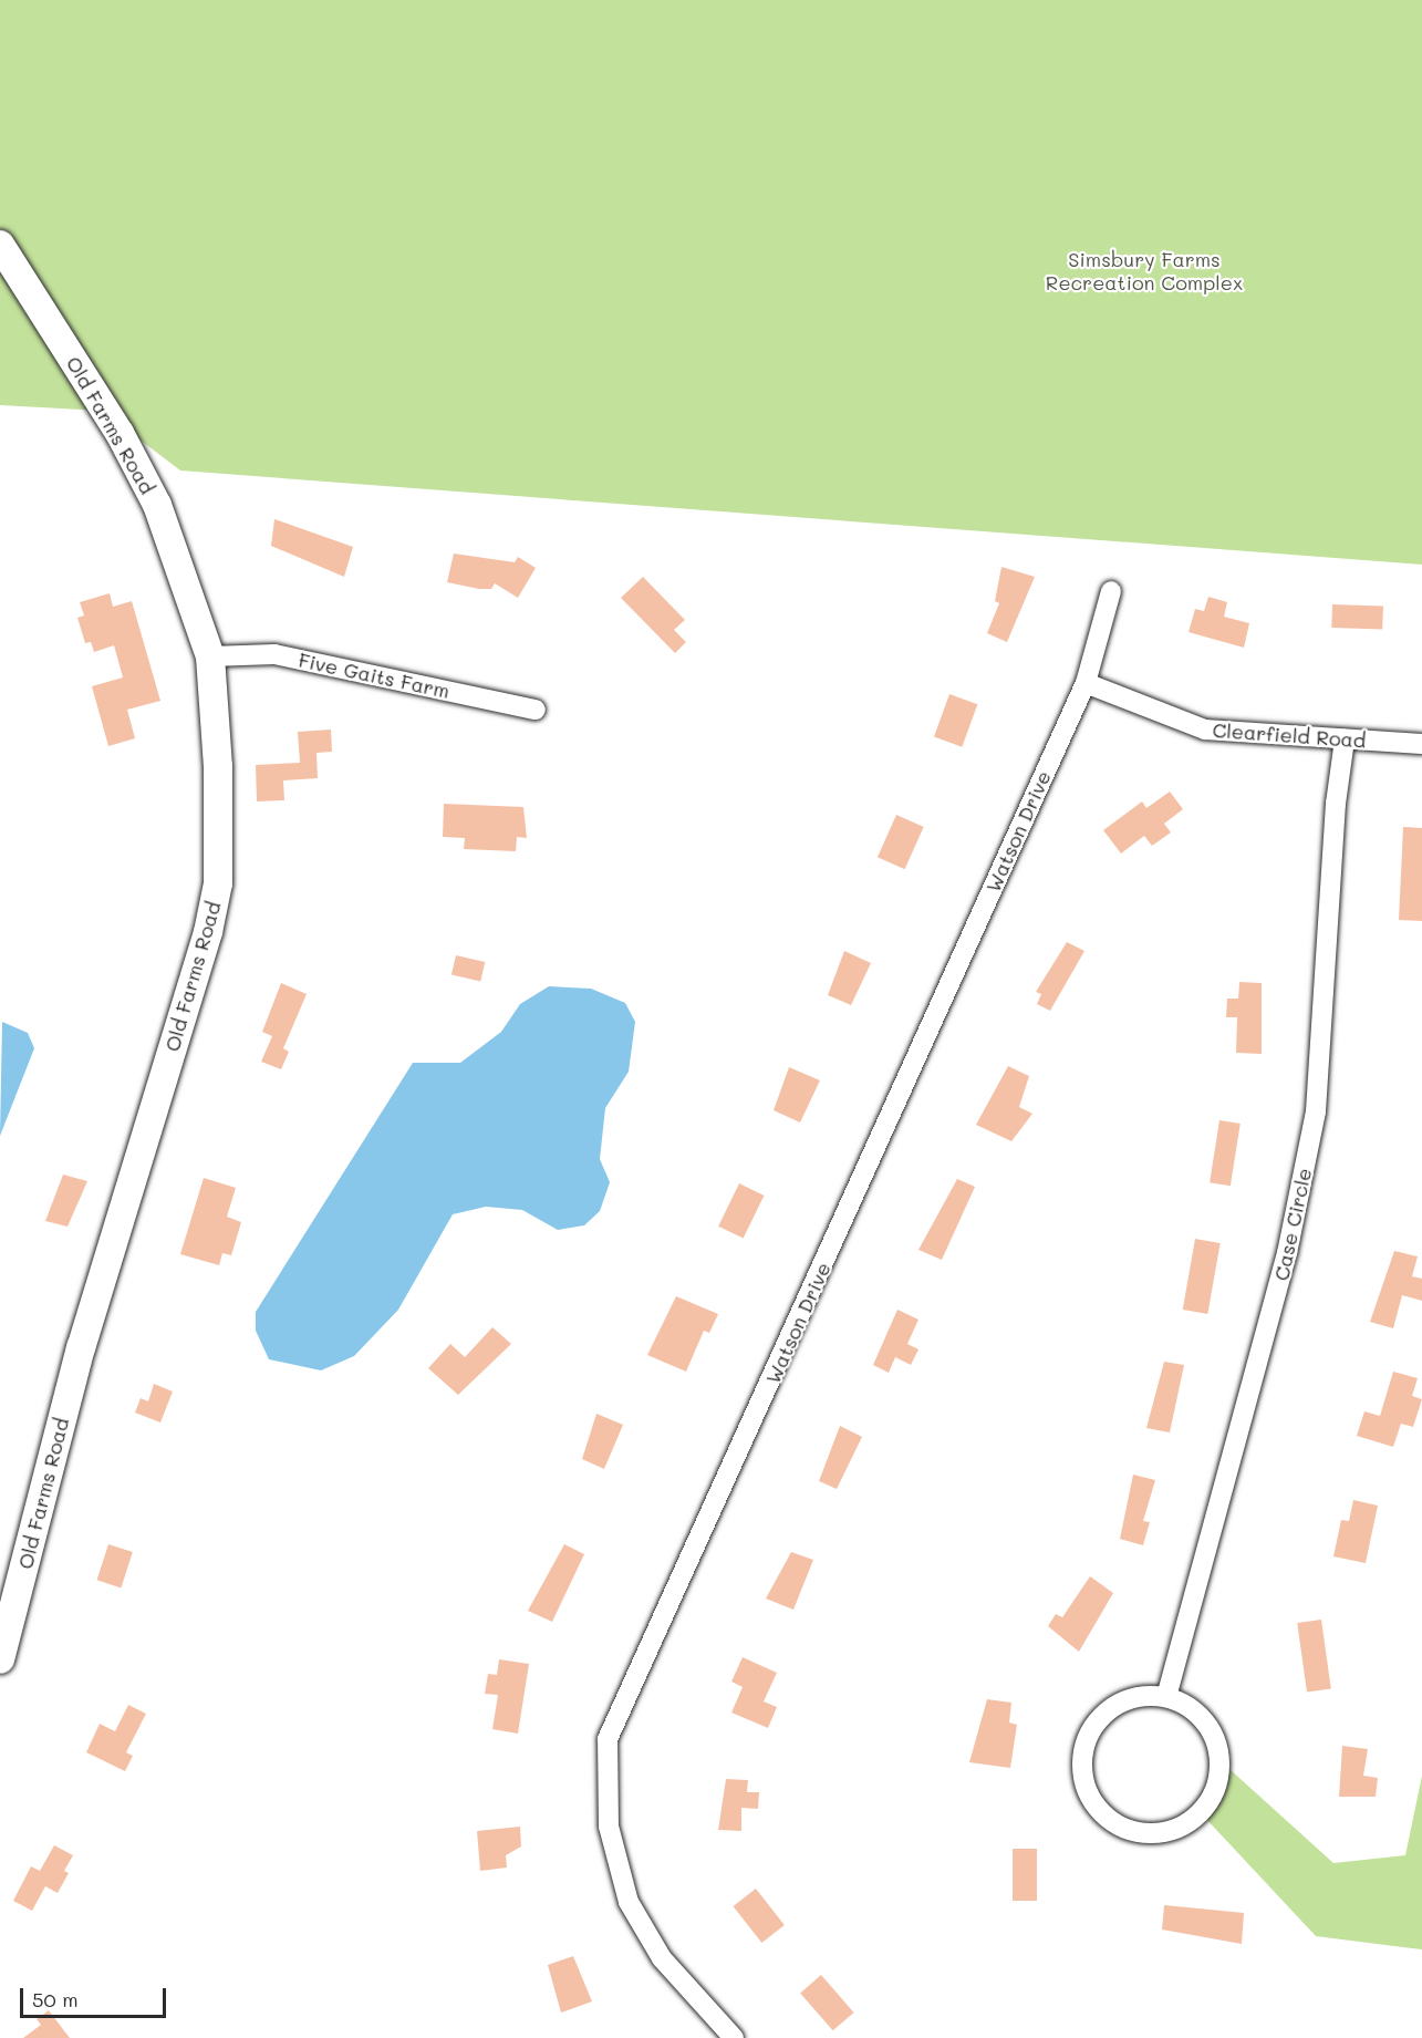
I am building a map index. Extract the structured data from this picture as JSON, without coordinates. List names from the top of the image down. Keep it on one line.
{"streets":{"street":["Old Farms Road","Five Gaits Farm","Clearfield Road","Watson Drive","Case Circle"]},"crossings":[["Old Farms Road","Five Gaits Farm"],["Clearfield Road","Watson Drive"],["Clearfield Road","Case Circle"]],"parks":["Simsbury Farms Recreation Complex"],"scale_bar":"50 m"}
